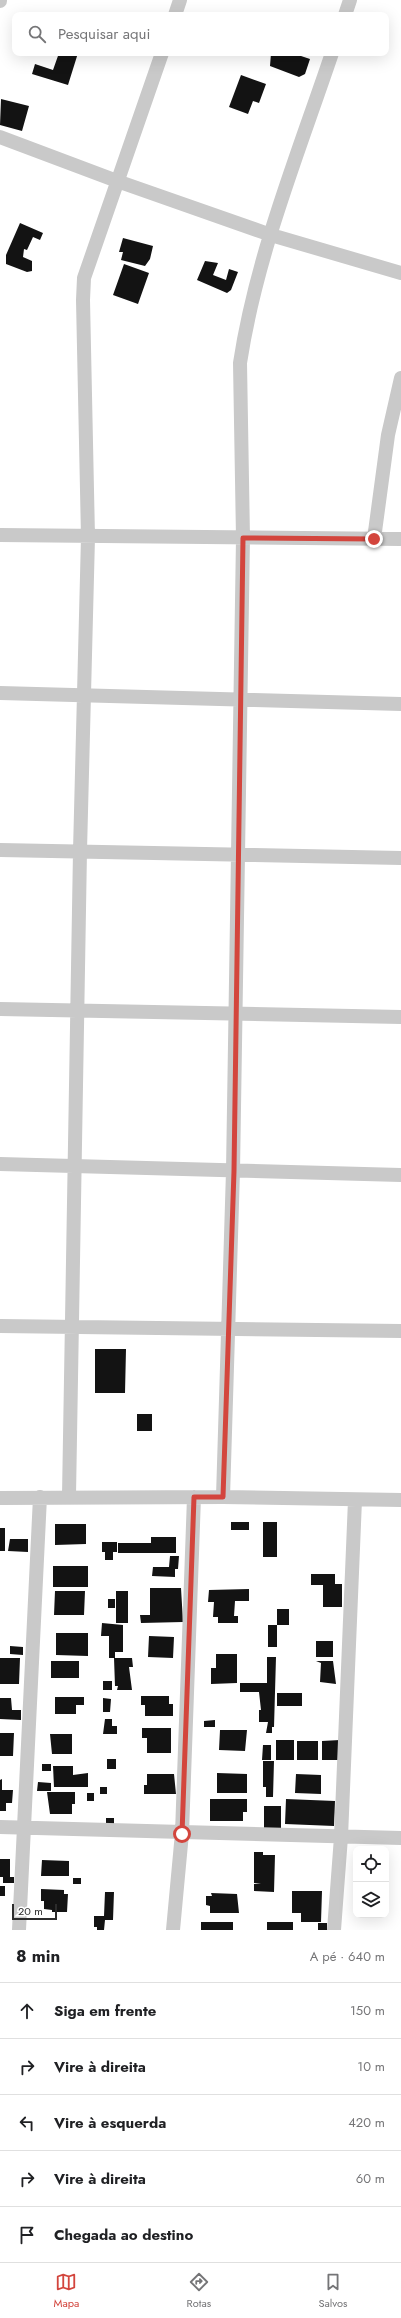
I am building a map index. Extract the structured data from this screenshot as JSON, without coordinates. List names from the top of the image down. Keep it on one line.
{"scale_bar":"20 m","page":{"search":"Pesquisar aqui","scale":"20 m","heading":["8 min","A pé · 640 m"],"list":[["Siga em frente","150 m"],["Vire à direita","10 m"],["Vire à esquerda","420 m"],["Vire à direita","60 m"],"Chegada ao destino"],"nav":["Mapa","Rotas","Salvos"]}}
